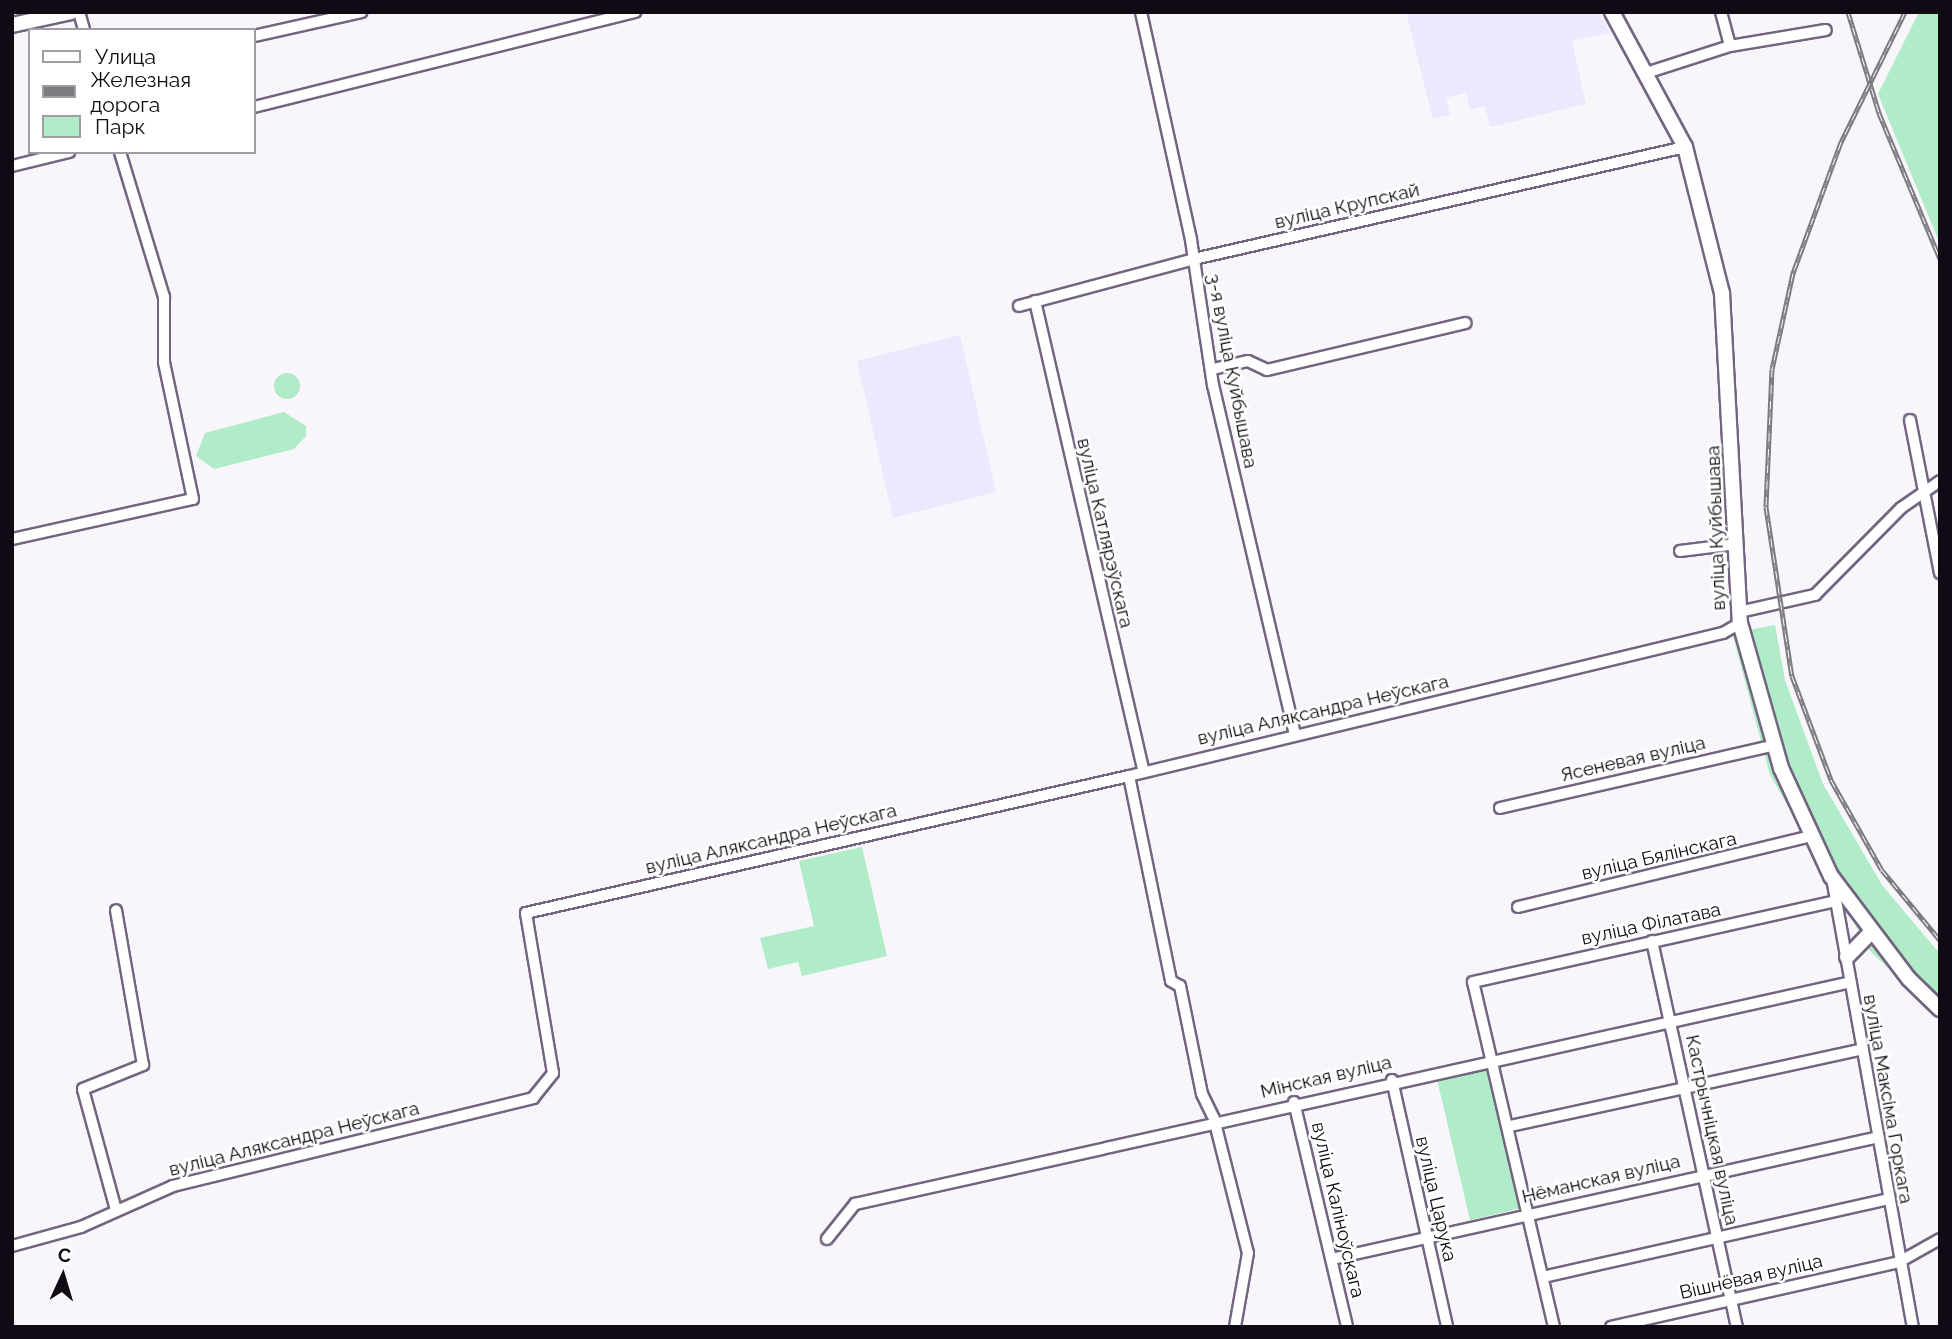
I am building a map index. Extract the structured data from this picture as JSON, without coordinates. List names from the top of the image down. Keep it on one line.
{"streets":{"main road":["вуліца Куйбышава"],"street":["вуліца Крупскай","3-я вуліца Куйбышава","вуліца Катлярэўскага","вуліца Аляксандра Неўскага","Ясеневая вуліца","вуліца Бялінскага","вуліца Філатава","Мінская вуліца","вуліца Максіма Горкага","Кастрычніцкая вуліца","Нёманская вуліца","вуліца Царука","вуліца Каліноўскага","Вішнёвая вуліца"]},"crossings":[["вуліца Крупскай","3-я вуліца Куйбышава"],["вуліца Крупскай","вуліца Куйбышава"],["вуліца Крупскай","вуліца Катлярэўскага"],["3-я вуліца Куйбышава","вуліца Аляксандра Неўскага"],["вуліца Куйбышава","вуліца Аляксандра Неўскага"],["вуліца Куйбышава","Ясеневая вуліца"],["вуліца Куйбышава","вуліца Бялінскага"],["вуліца Куйбышава","вуліца Максіма Горкага"],["вуліца Катлярэўскага","вуліца Аляксандра Неўскага"],["вуліца Філатава","Мінская вуліца"],["вуліца Філатава","вуліца Максіма Горкага"],["вуліца Філатава","Кастрычніцкая вуліца"],["Мінская вуліца","вуліца Максіма Горкага"],["Мінская вуліца","Кастрычніцкая вуліца"],["Мінская вуліца","вуліца Царука"],["Мінская вуліца","вуліца Каліноўскага"],["вуліца Максіма Горкага","Нёманская вуліца"],["вуліца Максіма Горкага","Вішнёвая вуліца"],["Кастрычніцкая вуліца","Нёманская вуліца"],["Кастрычніцкая вуліца","Вішнёвая вуліца"],["Нёманская вуліца","вуліца Царука"],["Нёманская вуліца","вуліца Каліноўскага"]],"legend":["Улица","Железная дорога","Парк"],"north":"top"}
